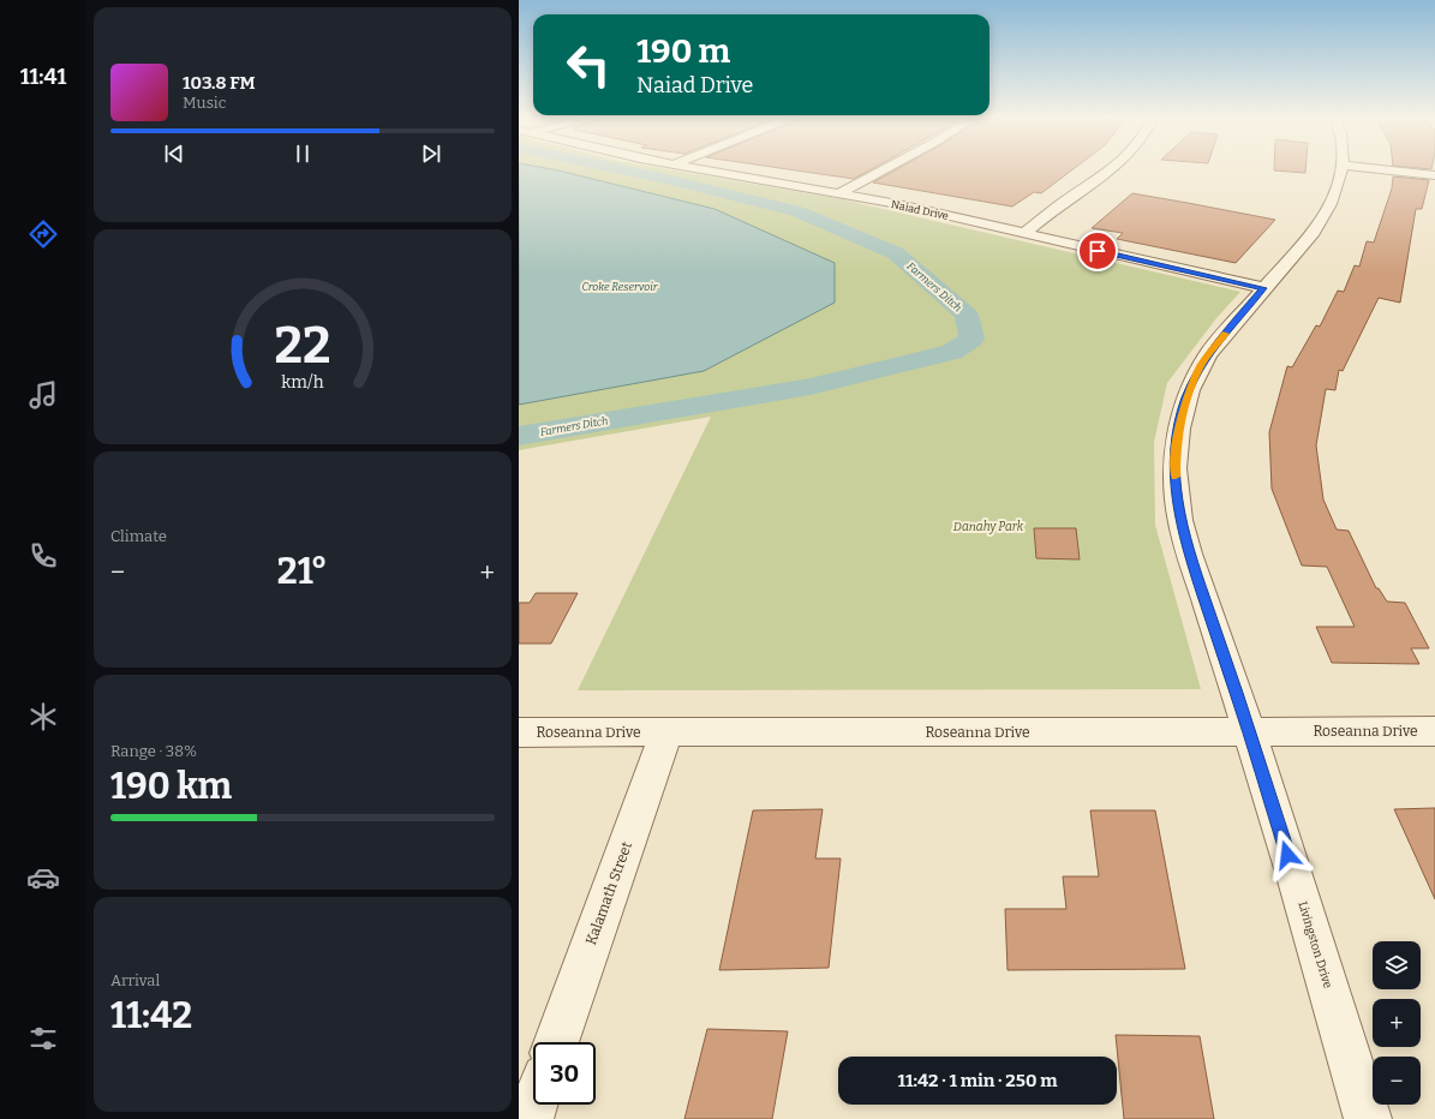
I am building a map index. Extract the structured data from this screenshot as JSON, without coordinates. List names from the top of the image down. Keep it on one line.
{"streets":{"street":["Naiad Drive","Roseanna Drive","Kalamath Street","Livingston Drive"]},"crossings":[["Naiad Drive","Livingston Drive"],["Roseanna Drive","Kalamath Street"],["Roseanna Drive","Livingston Drive"]],"water":["Croke Reservoir","Farmers Ditch"],"parks":["Danahy Park"],"page":{"tabs":"11:41","turn":["190 m","Naiad Drive"],"song":["103.8 FM","Music"],"tile":["Climate",["Range · 38%","190 km"],["Arrival","11:42"]],"heat":["−","21°","+"],"map_buttons":["+","−"],"limit":"30","trip":"11:42 · 1 min · 250 m","gauge":["22","km/h"]}}
